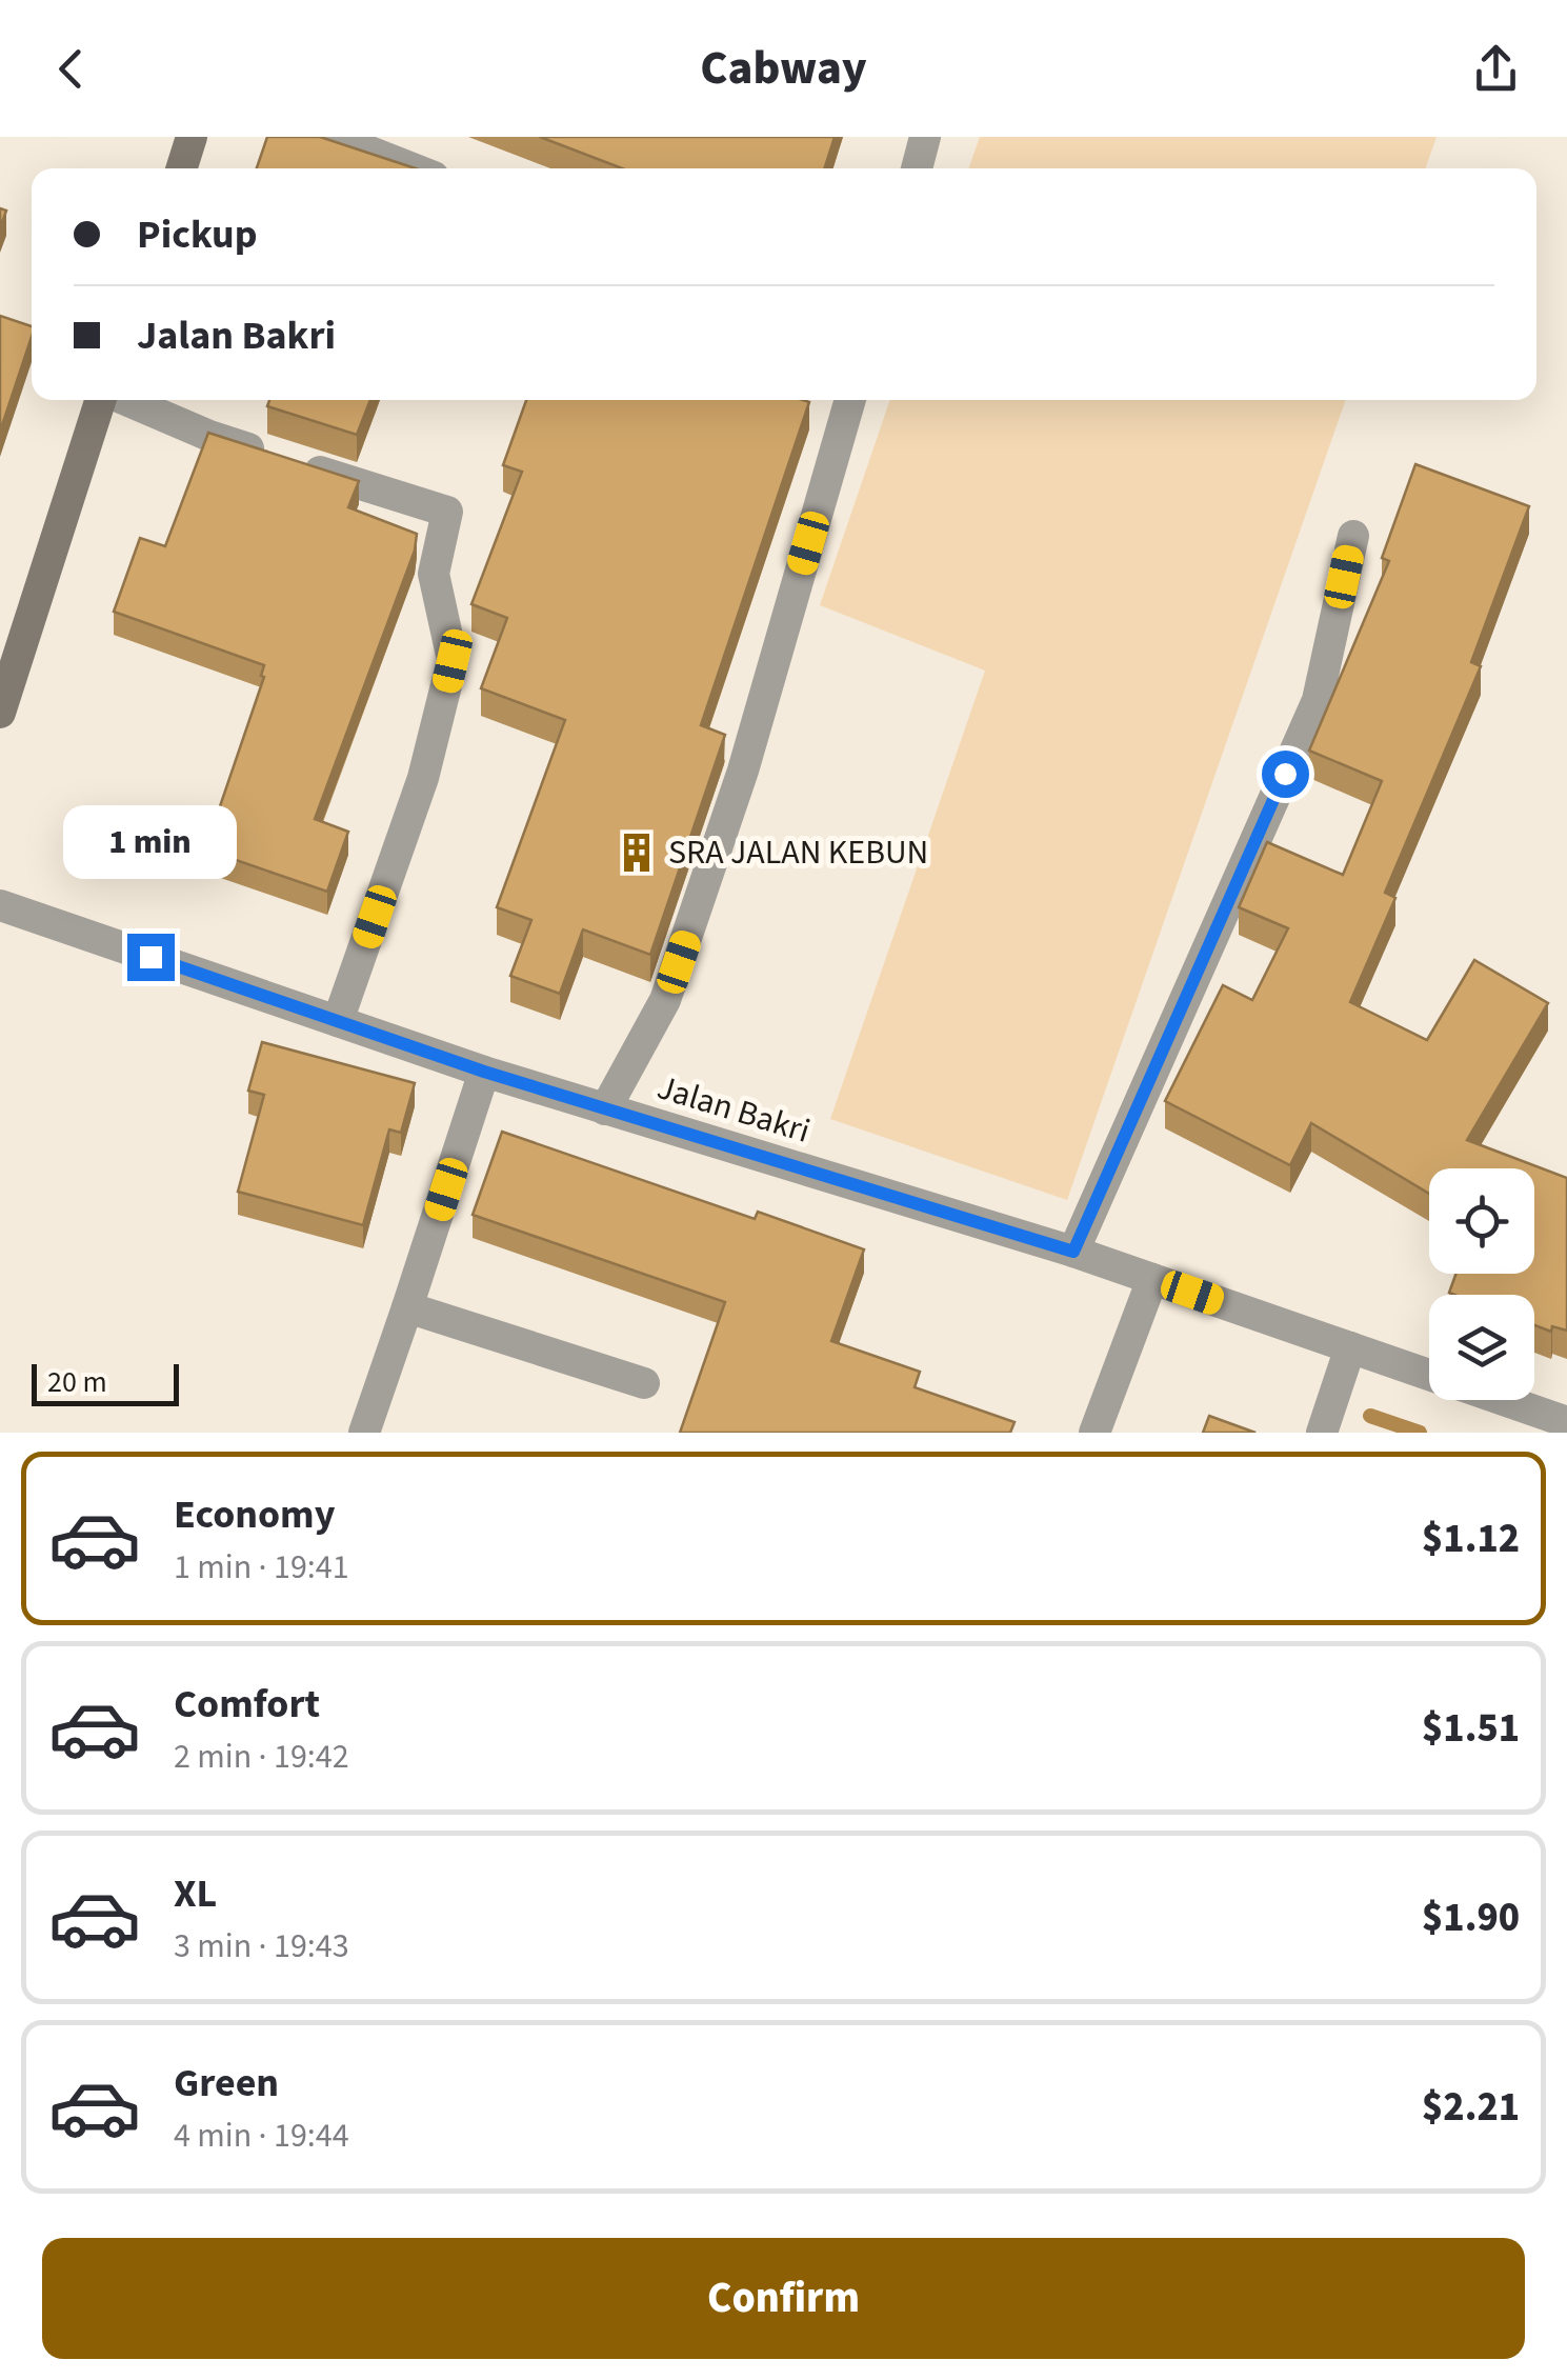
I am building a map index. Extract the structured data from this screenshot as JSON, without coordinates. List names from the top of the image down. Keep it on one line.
{"streets":{"street":["Jalan Bakri"]},"places":{"building":["SRA JALAN KEBUN"]},"scale_bar":"20 m","page":{"header":"Cabway","banner":["Pickup","Jalan Bakri"],"bubble":"1 min","scale":"20 m","list":[{"name":"Economy","note":"1 min · 19:41","value":"$1.12"},{"name":"Comfort","note":"2 min · 19:42","value":"$1.51"},{"name":"XL","note":"3 min · 19:43","value":"$1.90"},{"name":"Green","note":"4 min · 19:44","value":"$2.21"}],"buttons":"Confirm"}}
